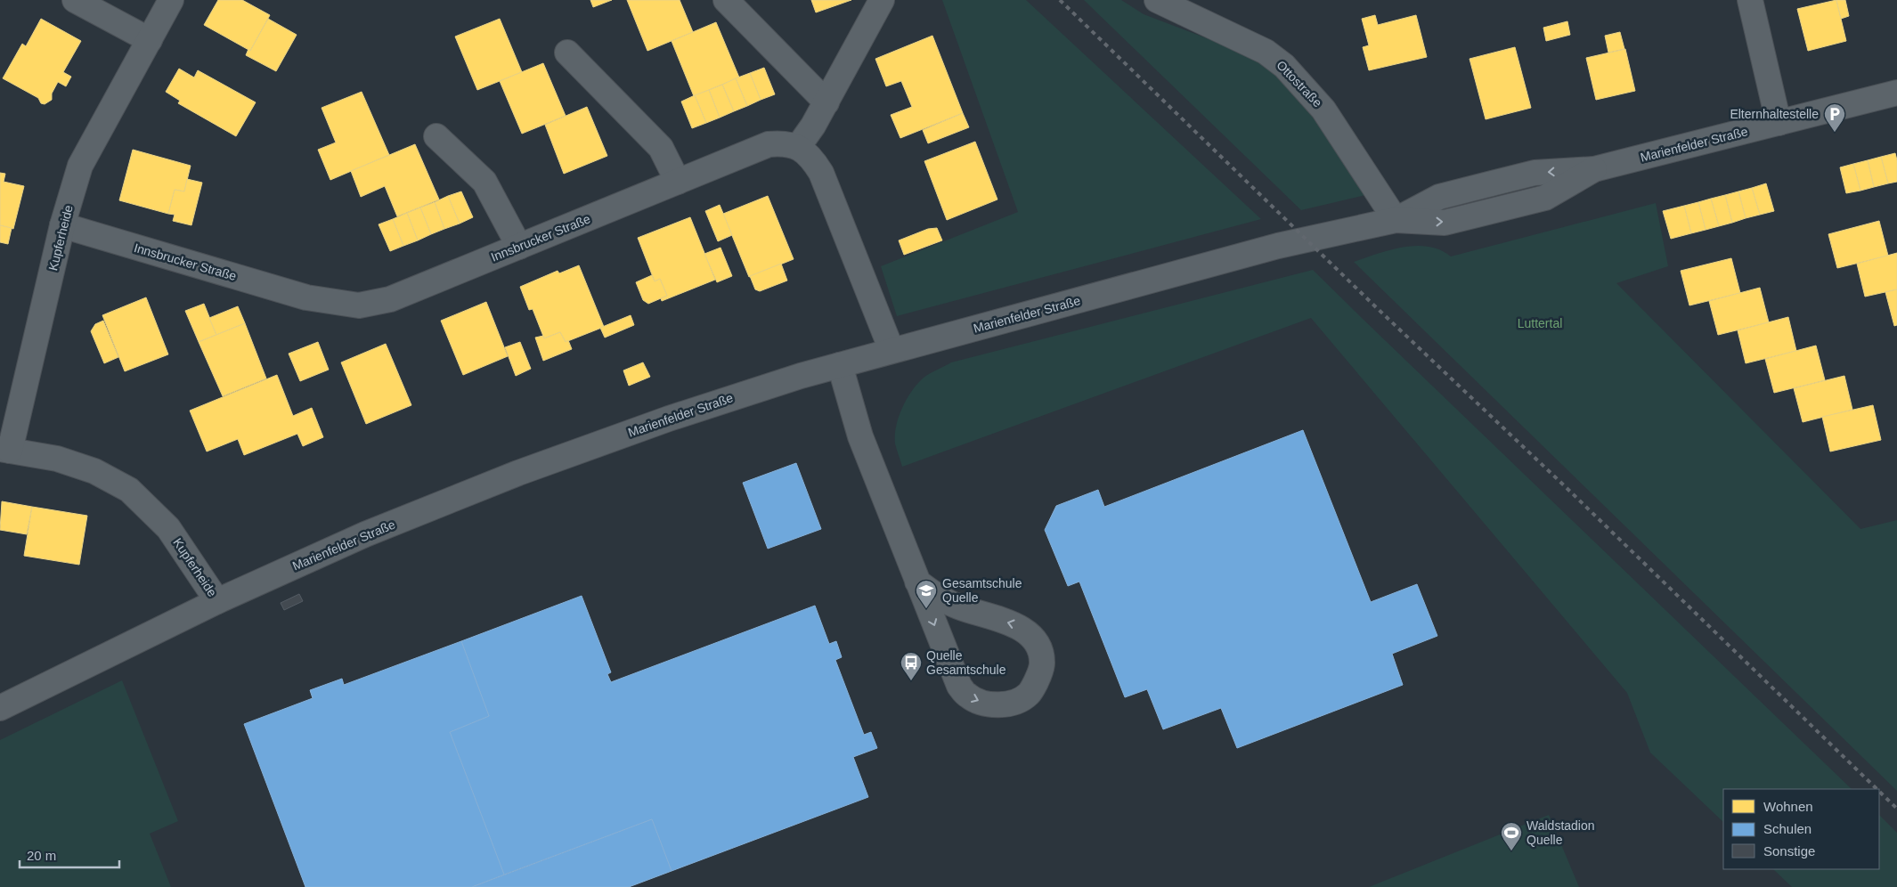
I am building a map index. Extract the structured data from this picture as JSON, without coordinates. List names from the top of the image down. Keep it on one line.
{"streets":{"street":["Ottostraße","Marienfelder Straße","Kupferheide","Innsbrucker Straße"]},"crossings":[["Ottostraße","Marienfelder Straße"],["Marienfelder Straße","Kupferheide"],["Kupferheide","Innsbrucker Straße"]],"parks":["Luttertal"],"places":{"parking":["Elternhaltestelle"],"school or university":["Gesamtschule Quelle"],"bus stop":["Quelle Gesamtschule"],"sports":["Waldstadion Quelle"]},"legend":["Wohnen","Schulen","Sonstige"],"scale_bar":"20 m"}
